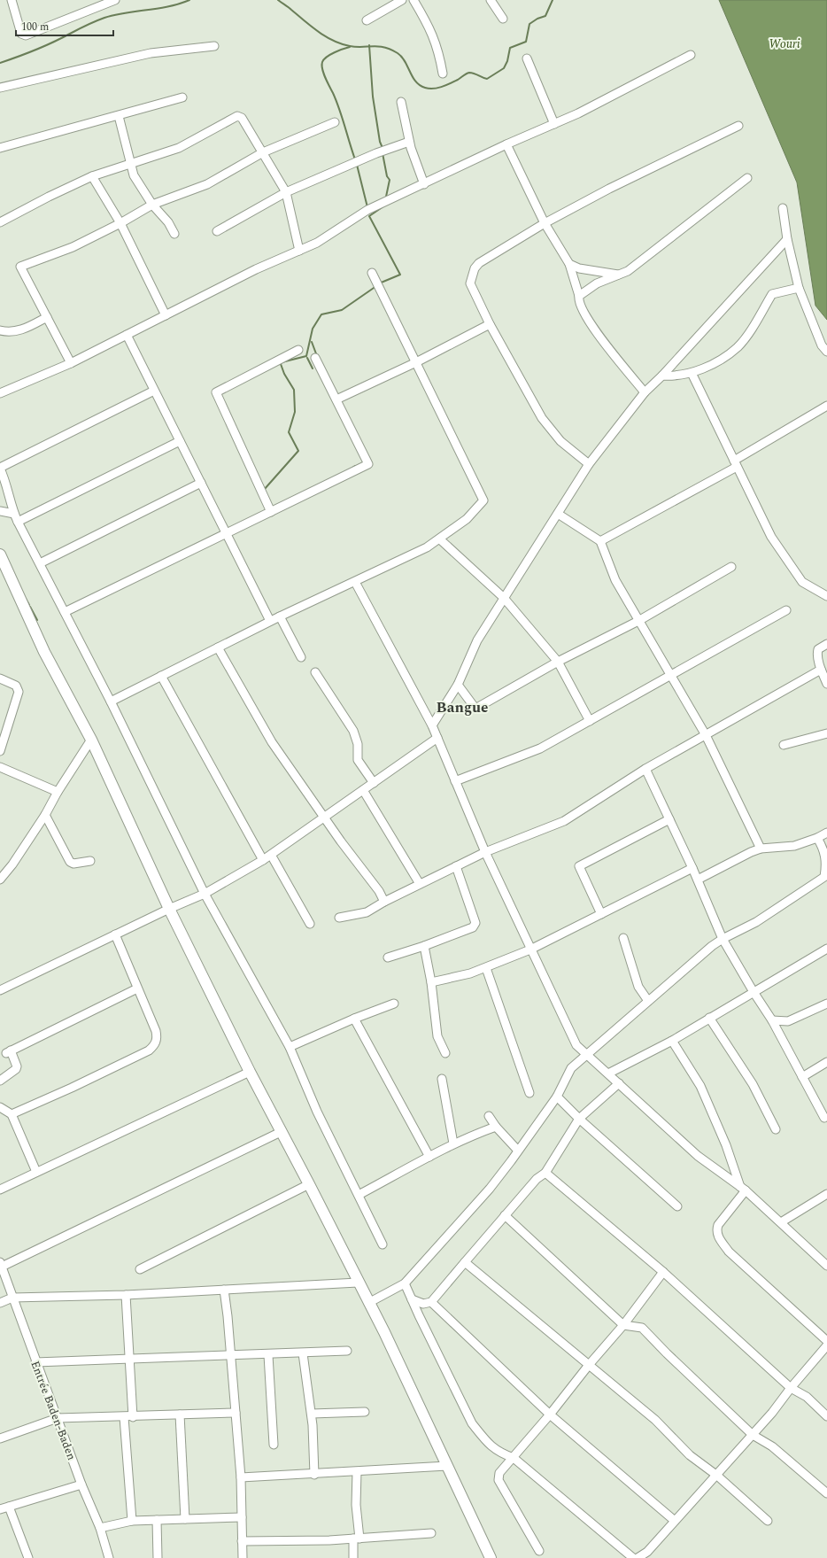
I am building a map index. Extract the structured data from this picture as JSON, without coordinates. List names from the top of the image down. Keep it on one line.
{"streets":{"street":["Entrée Baden-Baden"]},"districts":["Bangue"],"water":["Wouri"],"scale_bar":"100 m"}
